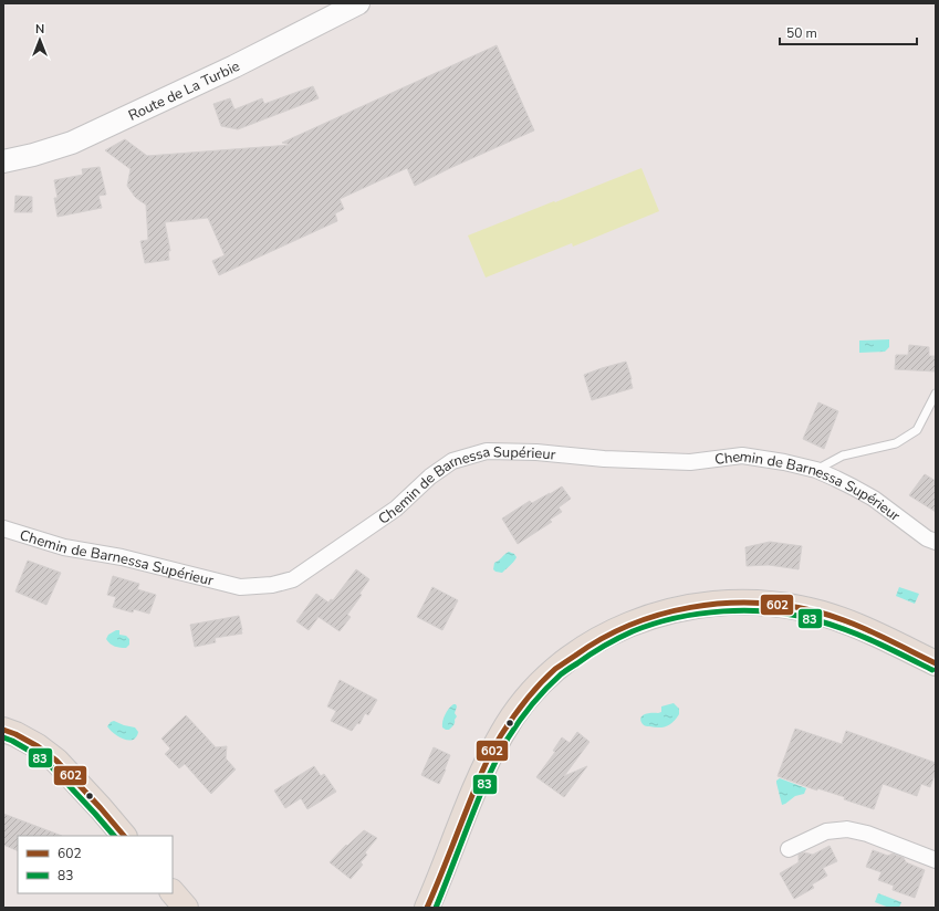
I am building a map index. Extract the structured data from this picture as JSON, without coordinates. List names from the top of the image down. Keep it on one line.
{"streets":{"main road":["Route de La Turbie"],"street":["Chemin de Barnessa Supérieur"]},"lines":["transit line 602","transit line 83"],"legend":["602","83"],"scale_bar":"50 m","north":"top"}
